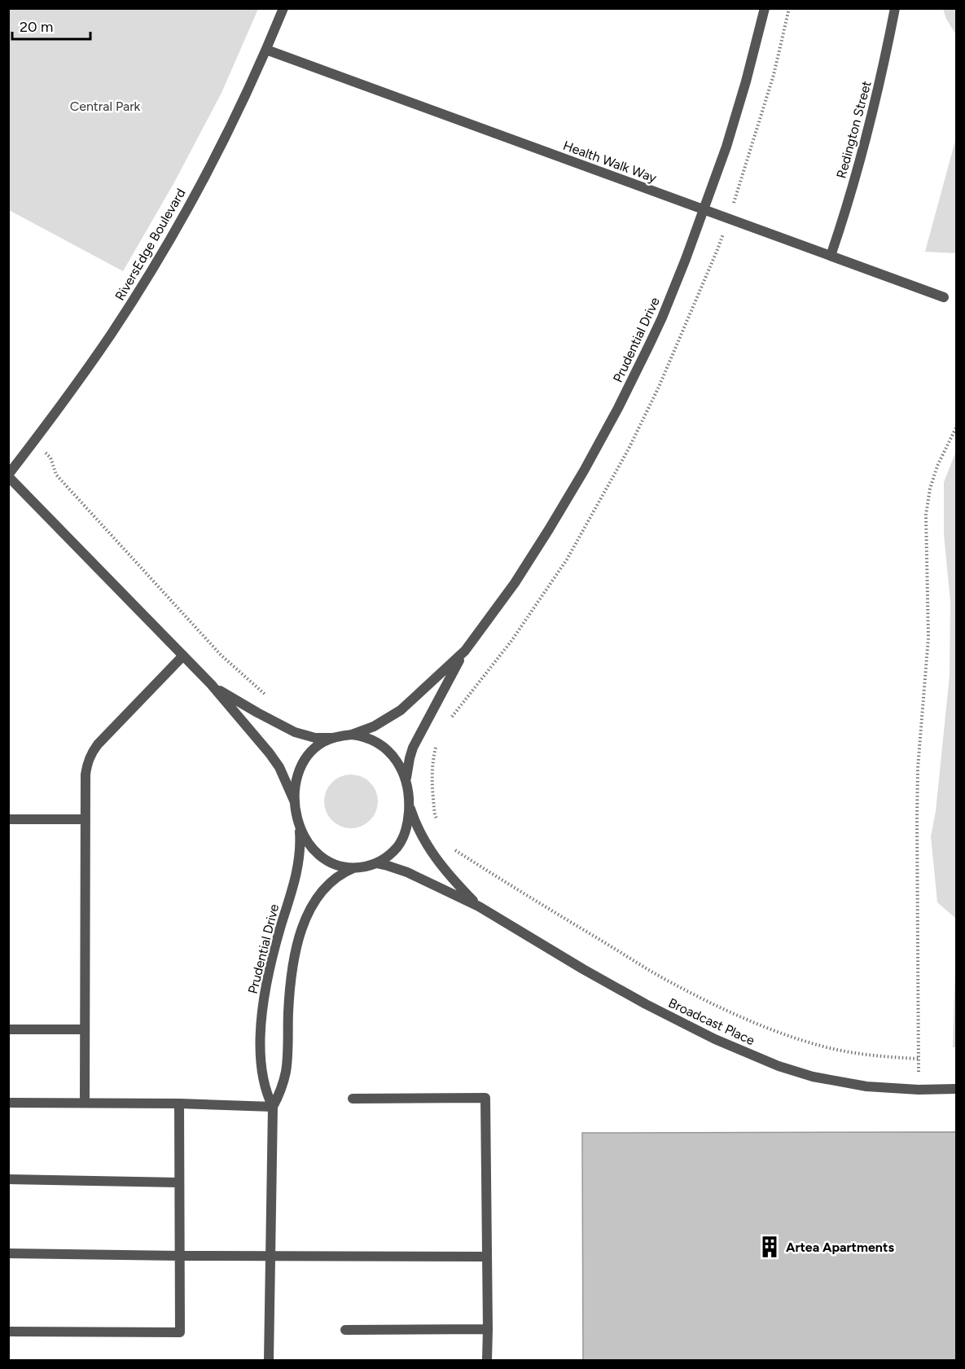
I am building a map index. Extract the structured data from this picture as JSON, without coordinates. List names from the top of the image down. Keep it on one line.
{"streets":{"street":["Redington Street","Health Walk Way","RiversEdge Boulevard","Prudential Drive","Broadcast Place"]},"crossings":[["Redington Street","Health Walk Way"],["Health Walk Way","RiversEdge Boulevard"],["Health Walk Way","Prudential Drive"],["Prudential Drive","Broadcast Place"]],"parks":["Central Park"],"places":{"building":["Artea Apartments"]},"scale_bar":"20 m"}
